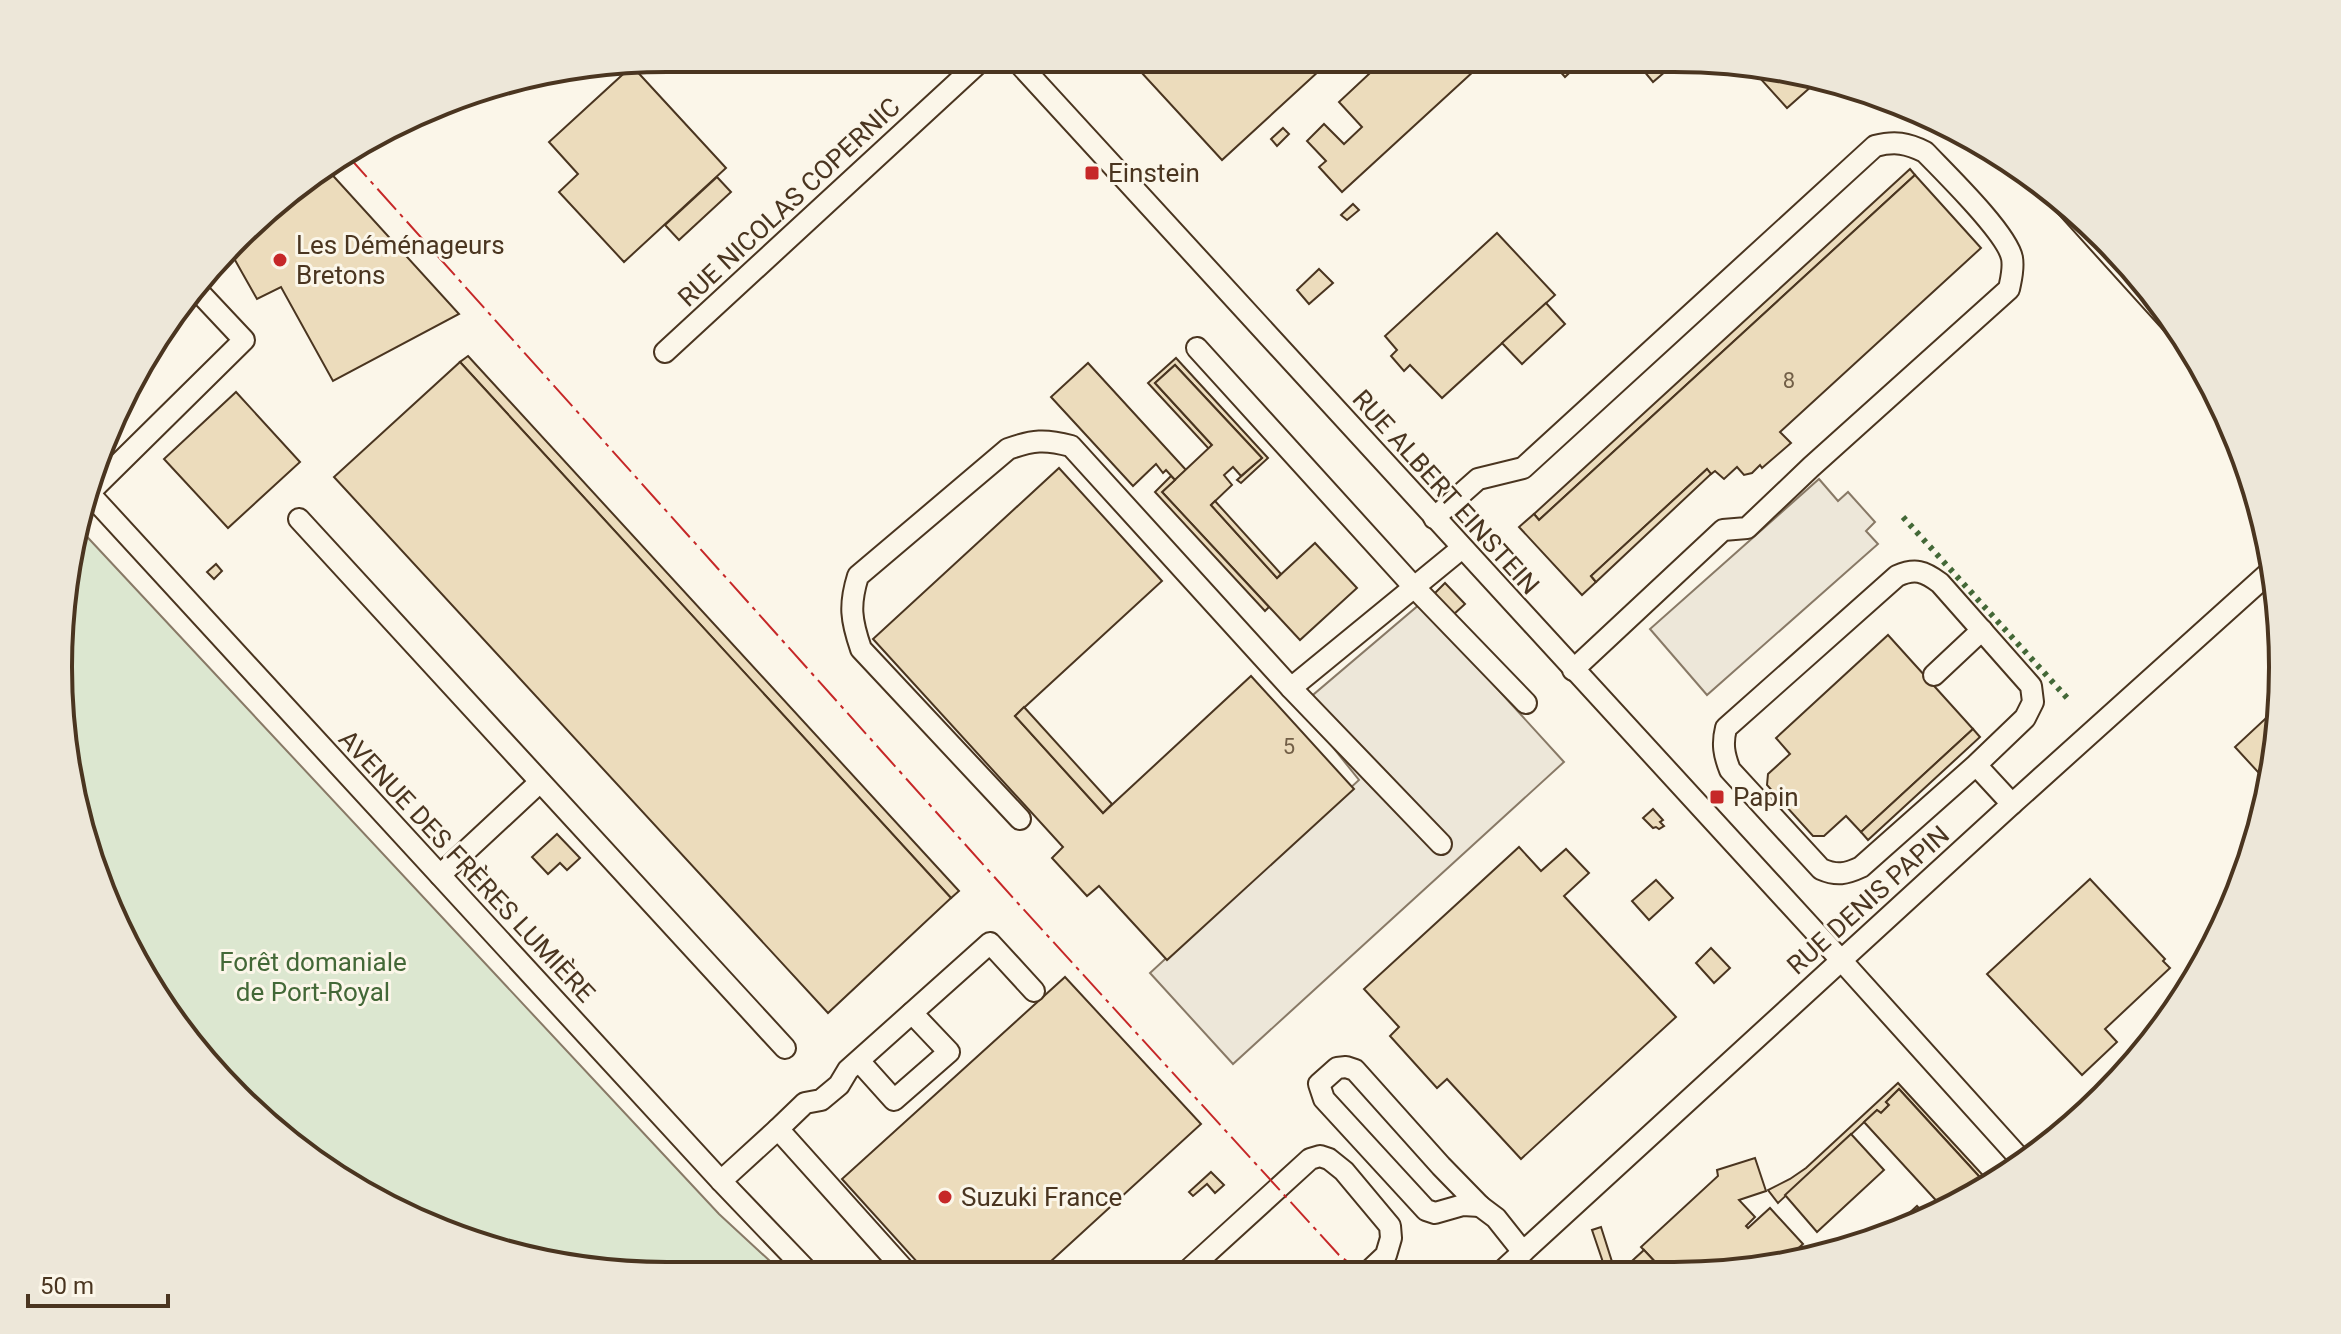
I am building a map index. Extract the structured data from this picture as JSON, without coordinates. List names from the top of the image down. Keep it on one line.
{"streets":{"street":["RUE NICOLAS COPERNIC","RUE ALBERT EINSTEIN","AVENUE DES FRÈRES LUMIÈRE","RUE DENIS PAPIN"]},"crossings":[["RUE ALBERT EINSTEIN","RUE DENIS PAPIN"]],"parks":["Forêt domaniale de Port-Royal"],"places":{"transit":["Einstein","Papin"],"other":["Les Déménageurs Bretons","Suzuki France"]},"house_numbers":["8","5"],"scale_bar":"50 m"}
